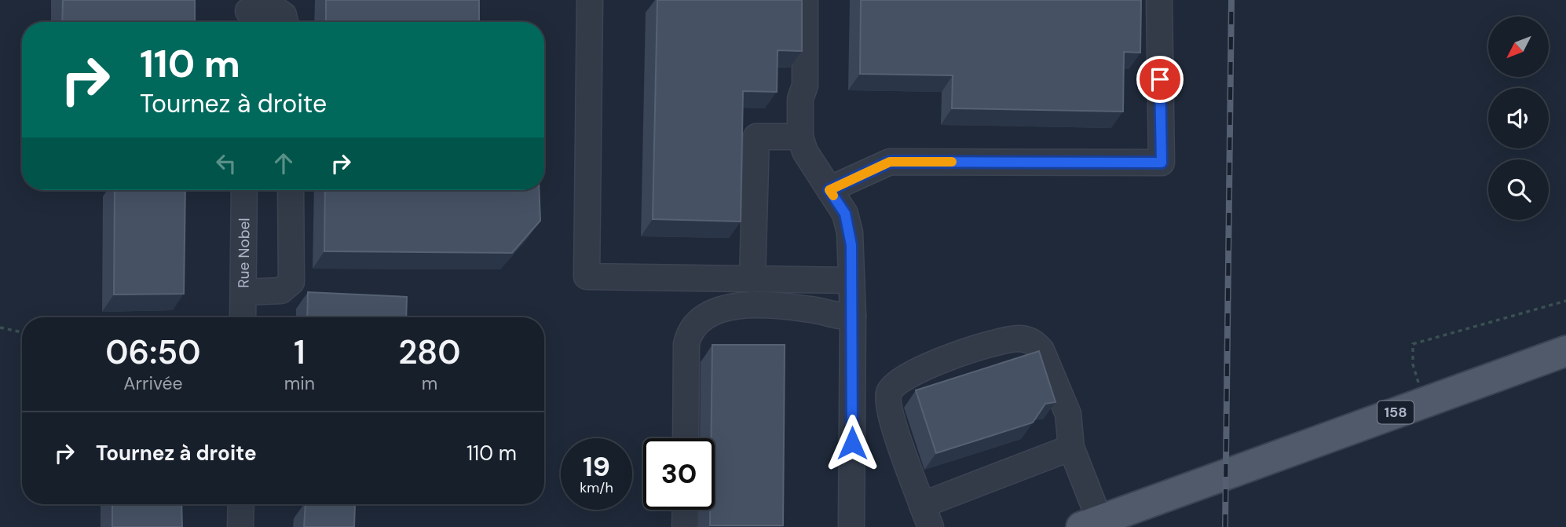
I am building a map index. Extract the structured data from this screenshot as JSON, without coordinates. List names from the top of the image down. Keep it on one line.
{"streets":{"main road":["158"],"street":["Rue Nobel"]},"north":"bottom left","page":{"turn":["110 m","Tournez à droite"],"eta":["06:50","Arrivée","1","min","280","m"],"list":[{"name":"Tournez à droite","value":"110 m"}],"speed":"19 km/h","limit":"30"}}
